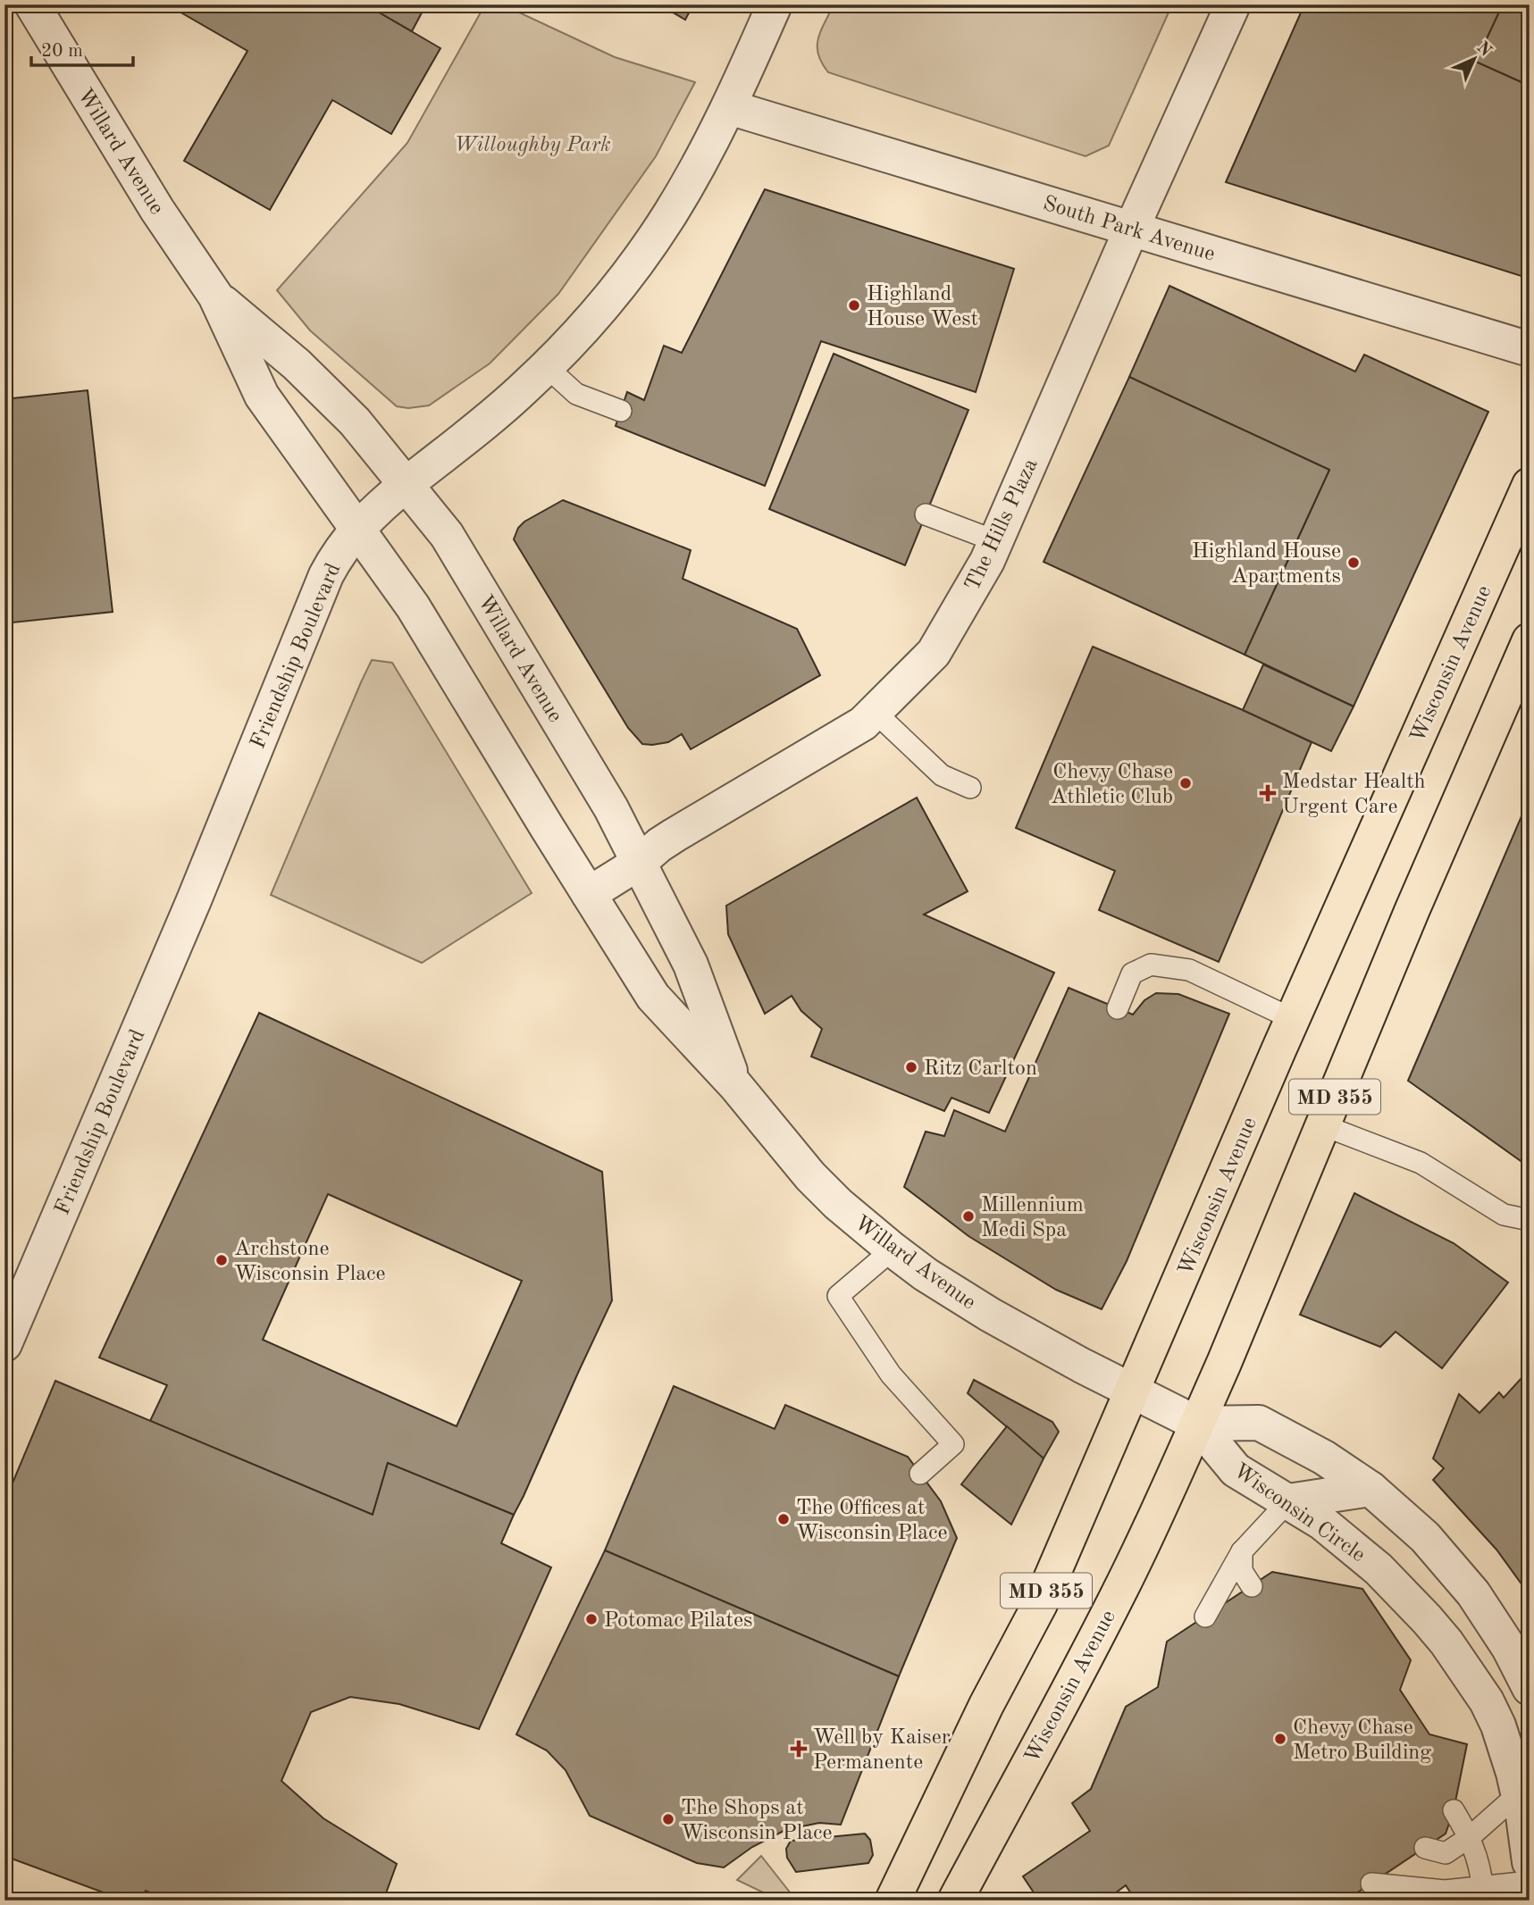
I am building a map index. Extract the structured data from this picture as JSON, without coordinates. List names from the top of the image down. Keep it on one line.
{"streets":{"main road":["Wisconsin Avenue","MD 355"],"street":["Willard Avenue","South Park Avenue","The Hills Plaza","Friendship Boulevard","Wisconsin Circle"]},"crossings":[["Willard Avenue","The Hills Plaza"],["Willard Avenue","Friendship Boulevard"],["Willard Avenue","Wisconsin Avenue"],["Willard Avenue","Wisconsin Circle"],["South Park Avenue","The Hills Plaza"],["South Park Avenue","Friendship Boulevard"],["Wisconsin Avenue","Wisconsin Circle"]],"parks":["Willoughby Park"],"places":{"other":["Highland House West","Highland House Apartments","Chevy Chase Athletic Club","Ritz Carlton","Millennium Medi Spa","Archstone Wisconsin Place","The Offices at Wisconsin Place","Potomac Pilates","Chevy Chase Metro Building","The Shops at Wisconsin Place"],"health":["Medstar Health Urgent Care","Well by Kaiser Permanente"]},"scale_bar":"20 m","north":"top right"}
